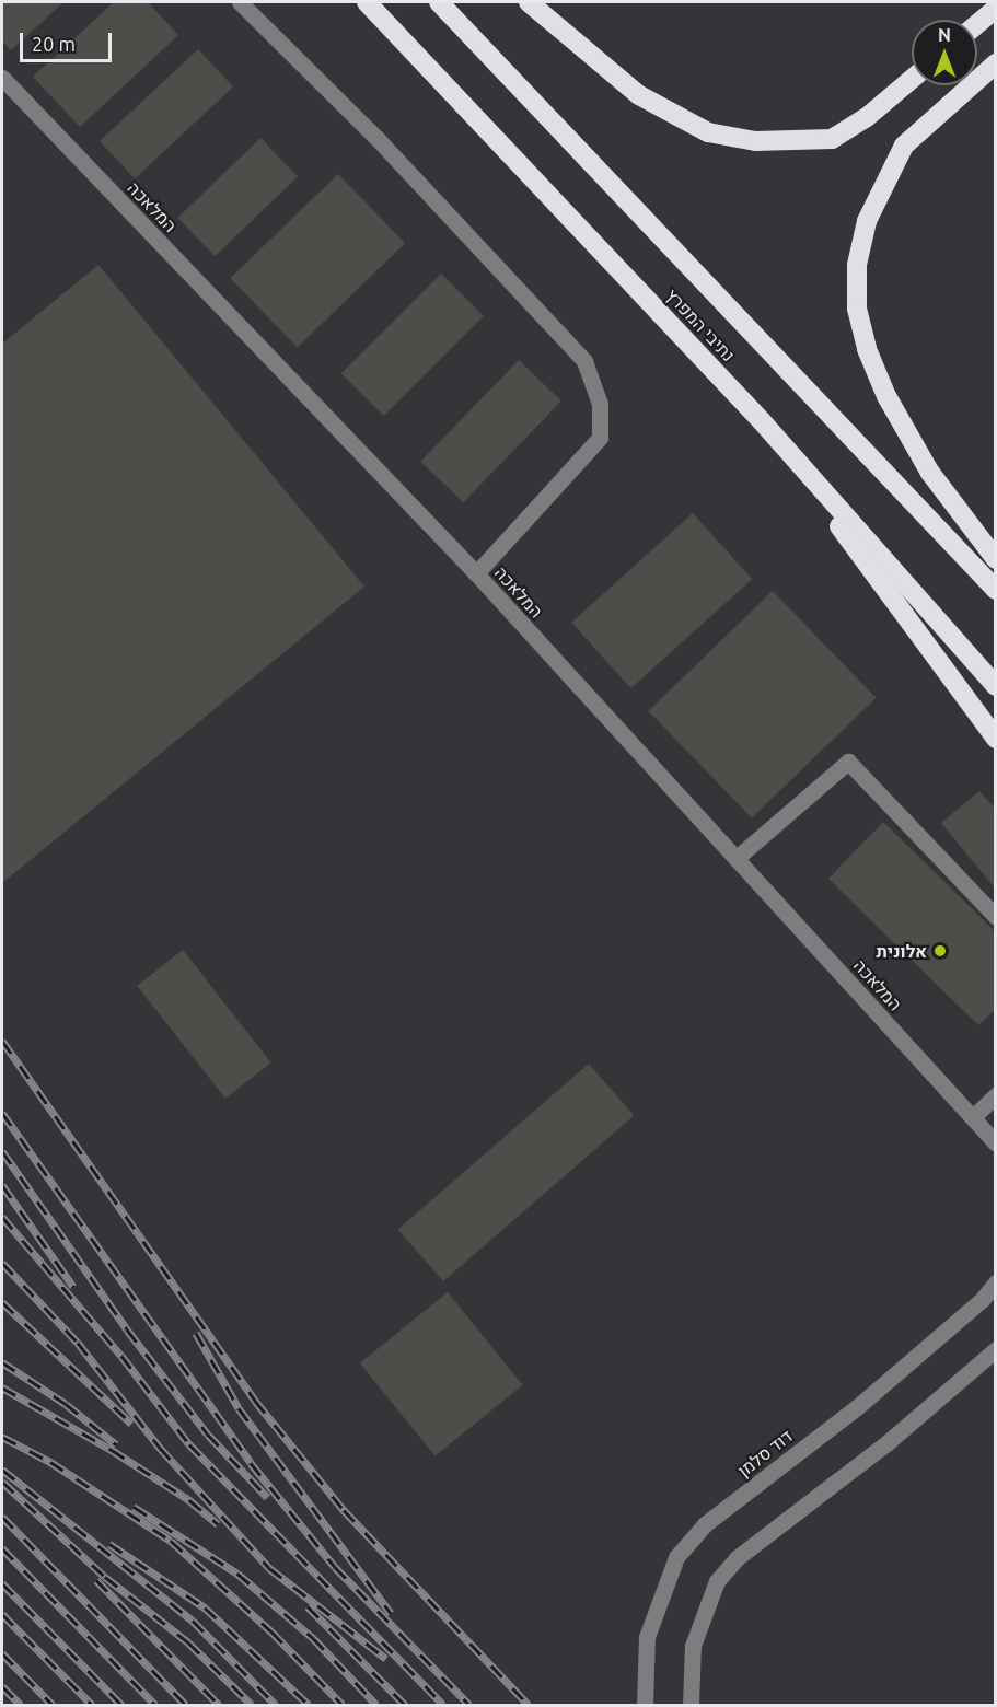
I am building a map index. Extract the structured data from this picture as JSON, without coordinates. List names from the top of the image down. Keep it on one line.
{"streets":{"highway":["נתיבי המפרץ"],"street":["המלאכה","דוד סלמן"]},"places":["אלונית"],"scale_bar":"20 m","north":"top"}
